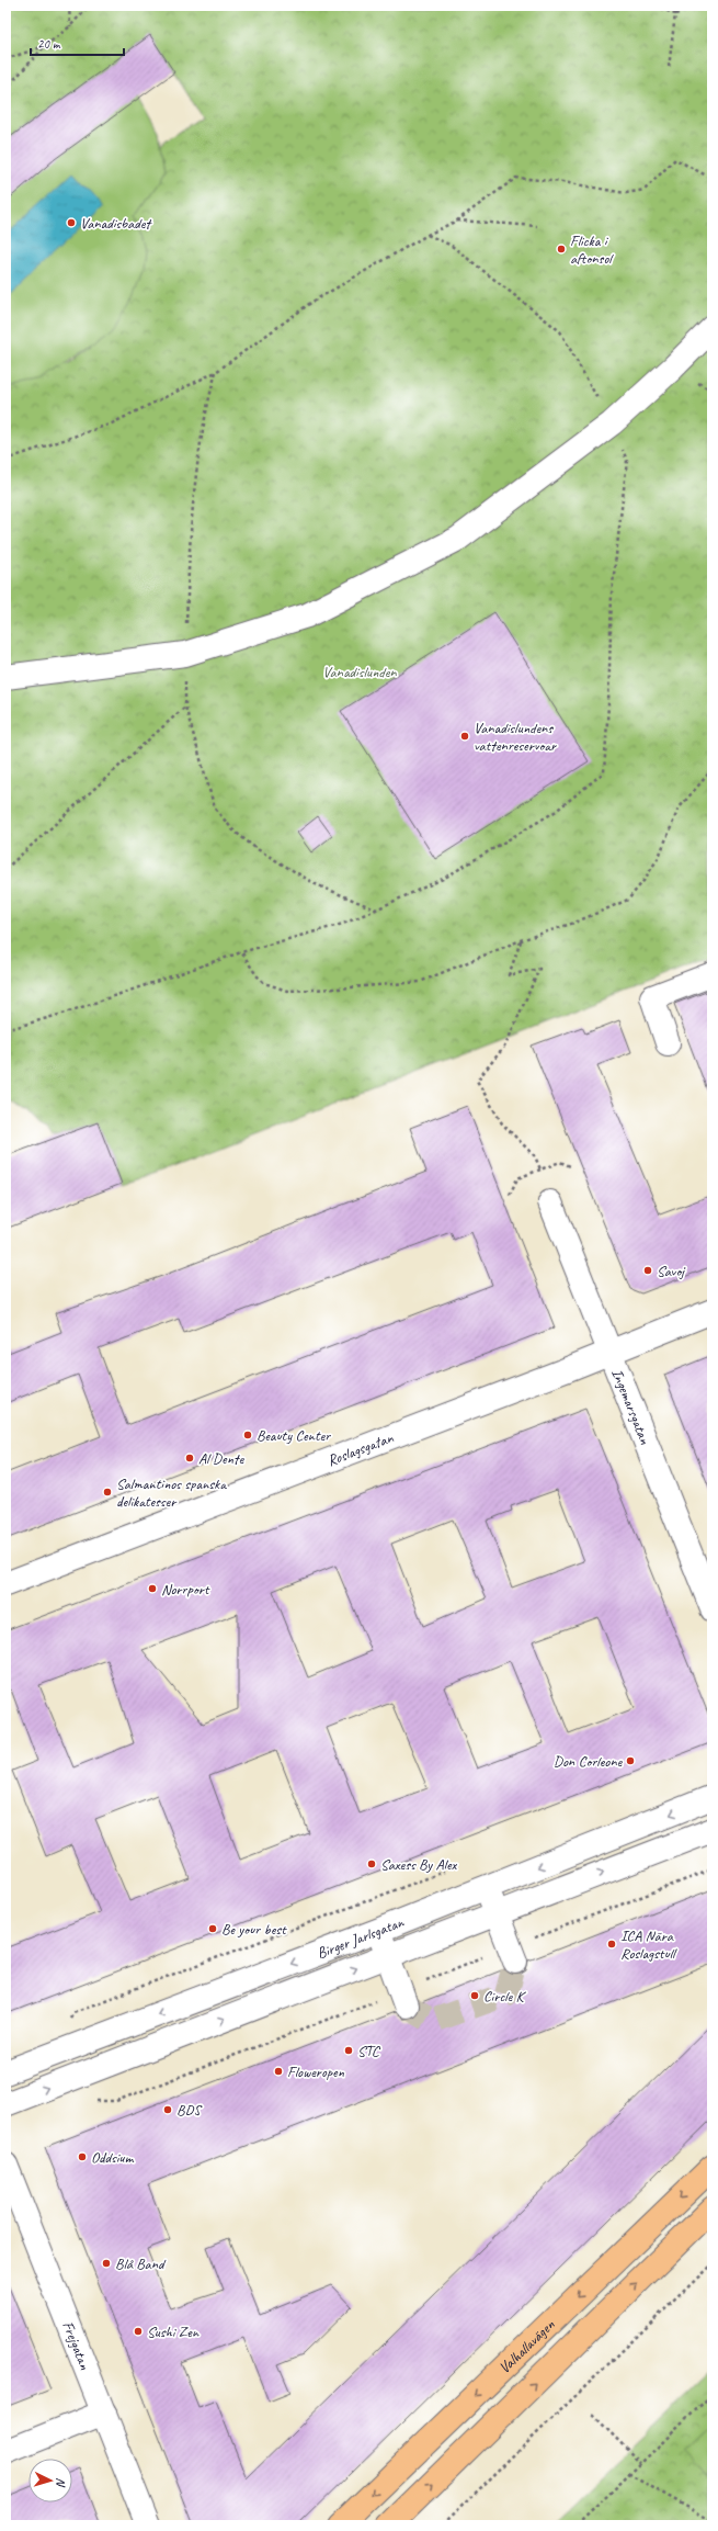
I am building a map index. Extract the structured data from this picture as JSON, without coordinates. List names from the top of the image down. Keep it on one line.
{"streets":{"main road":["Valhallavägen"],"street":["Ingemarsgatan","Roslagsgatan","Birger Jarlsgatan","Frejgatan"]},"crossings":[["Ingemarsgatan","Roslagsgatan"]],"parks":["Vanadislunden"],"places":["Vanadisbadet","Flicka i aftonsol","Vanadislundens vattenreservoar","Savoj","Beauty Center","Al Dente","Salmantinos spanska delikatesser","Norrport","Don Corleone","Saxess By Alex","Be your best","ICA Nära Roslagstull","Circle K","STC","Floweropen","BDS","Oddsium","Blå Band","Sushi Zen"],"scale_bar":"20 m","north":"right"}
